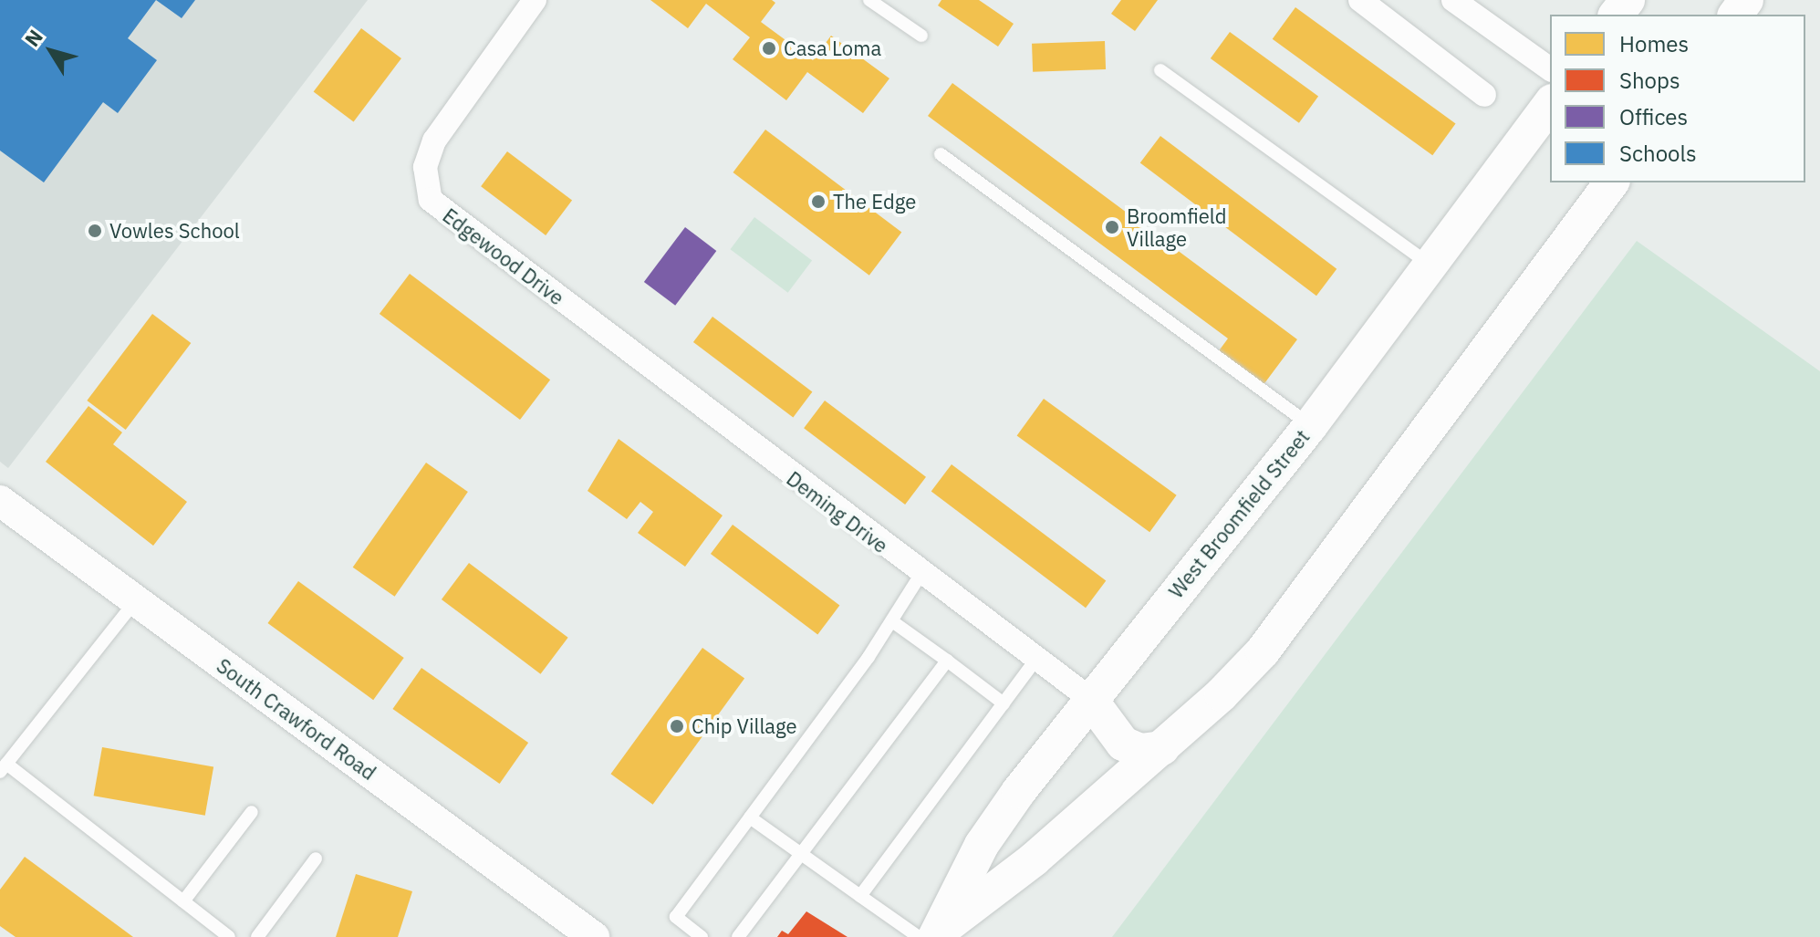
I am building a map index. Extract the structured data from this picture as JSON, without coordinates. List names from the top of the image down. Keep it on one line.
{"streets":{"main road":["West Broomfield Street"],"street":["Edgewood Drive","Deming Drive","South Crawford Road"]},"crossings":[["Edgewood Drive","Deming Drive"],["Deming Drive","West Broomfield Street"]],"places":["Casa Loma","The Edge","Broomfield Village","Vowles School","Chip Village"],"legend":["Homes","Shops","Offices","Schools"],"north":"top left"}
